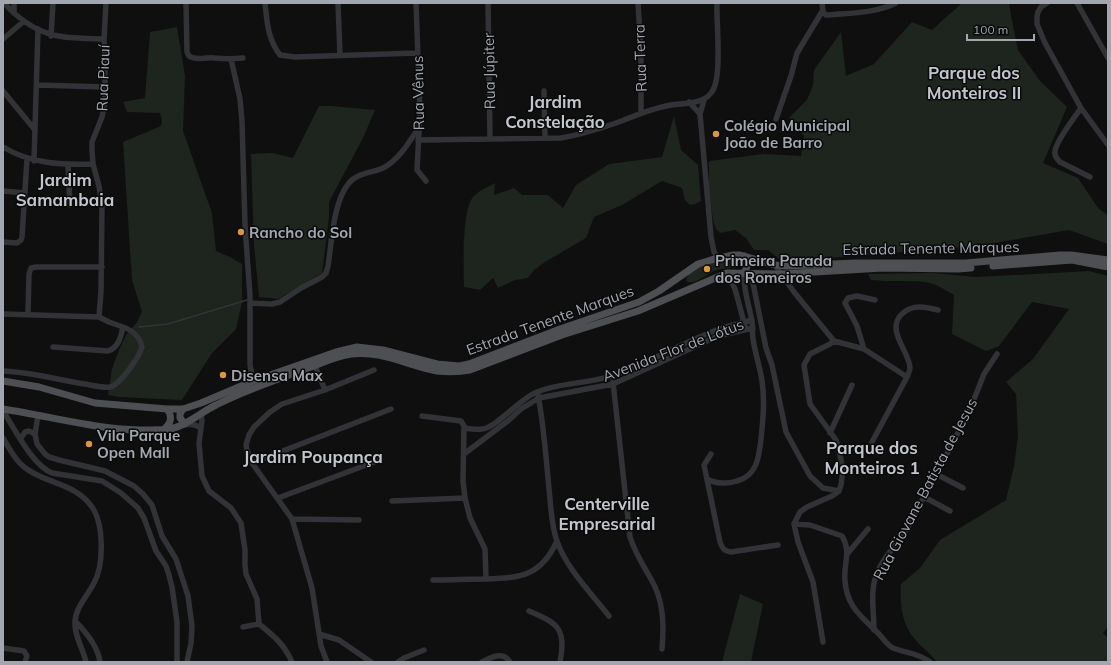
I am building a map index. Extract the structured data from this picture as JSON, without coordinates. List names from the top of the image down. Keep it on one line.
{"streets":{"main road":["Estrada Tenente Marques"],"street":["Rua Terra","Rua Júpiter","Rua Piauí","Rua Vênus","Avenida Flor de Lótus","Rua Giovane Batista de Jesus"]},"districts":["Parque dos Monteiros II","Jardim Constelação","Jardim Samambaia","Parque dos Monteiros 1","Jardim Poupança","Centerville Empresarial"],"places":["Colégio Municipal João de Barro","Rancho do Sol","Primeira Parada dos Romeiros","Disensa Max","Vila Parque Open Mall"],"scale_bar":"100 m"}
